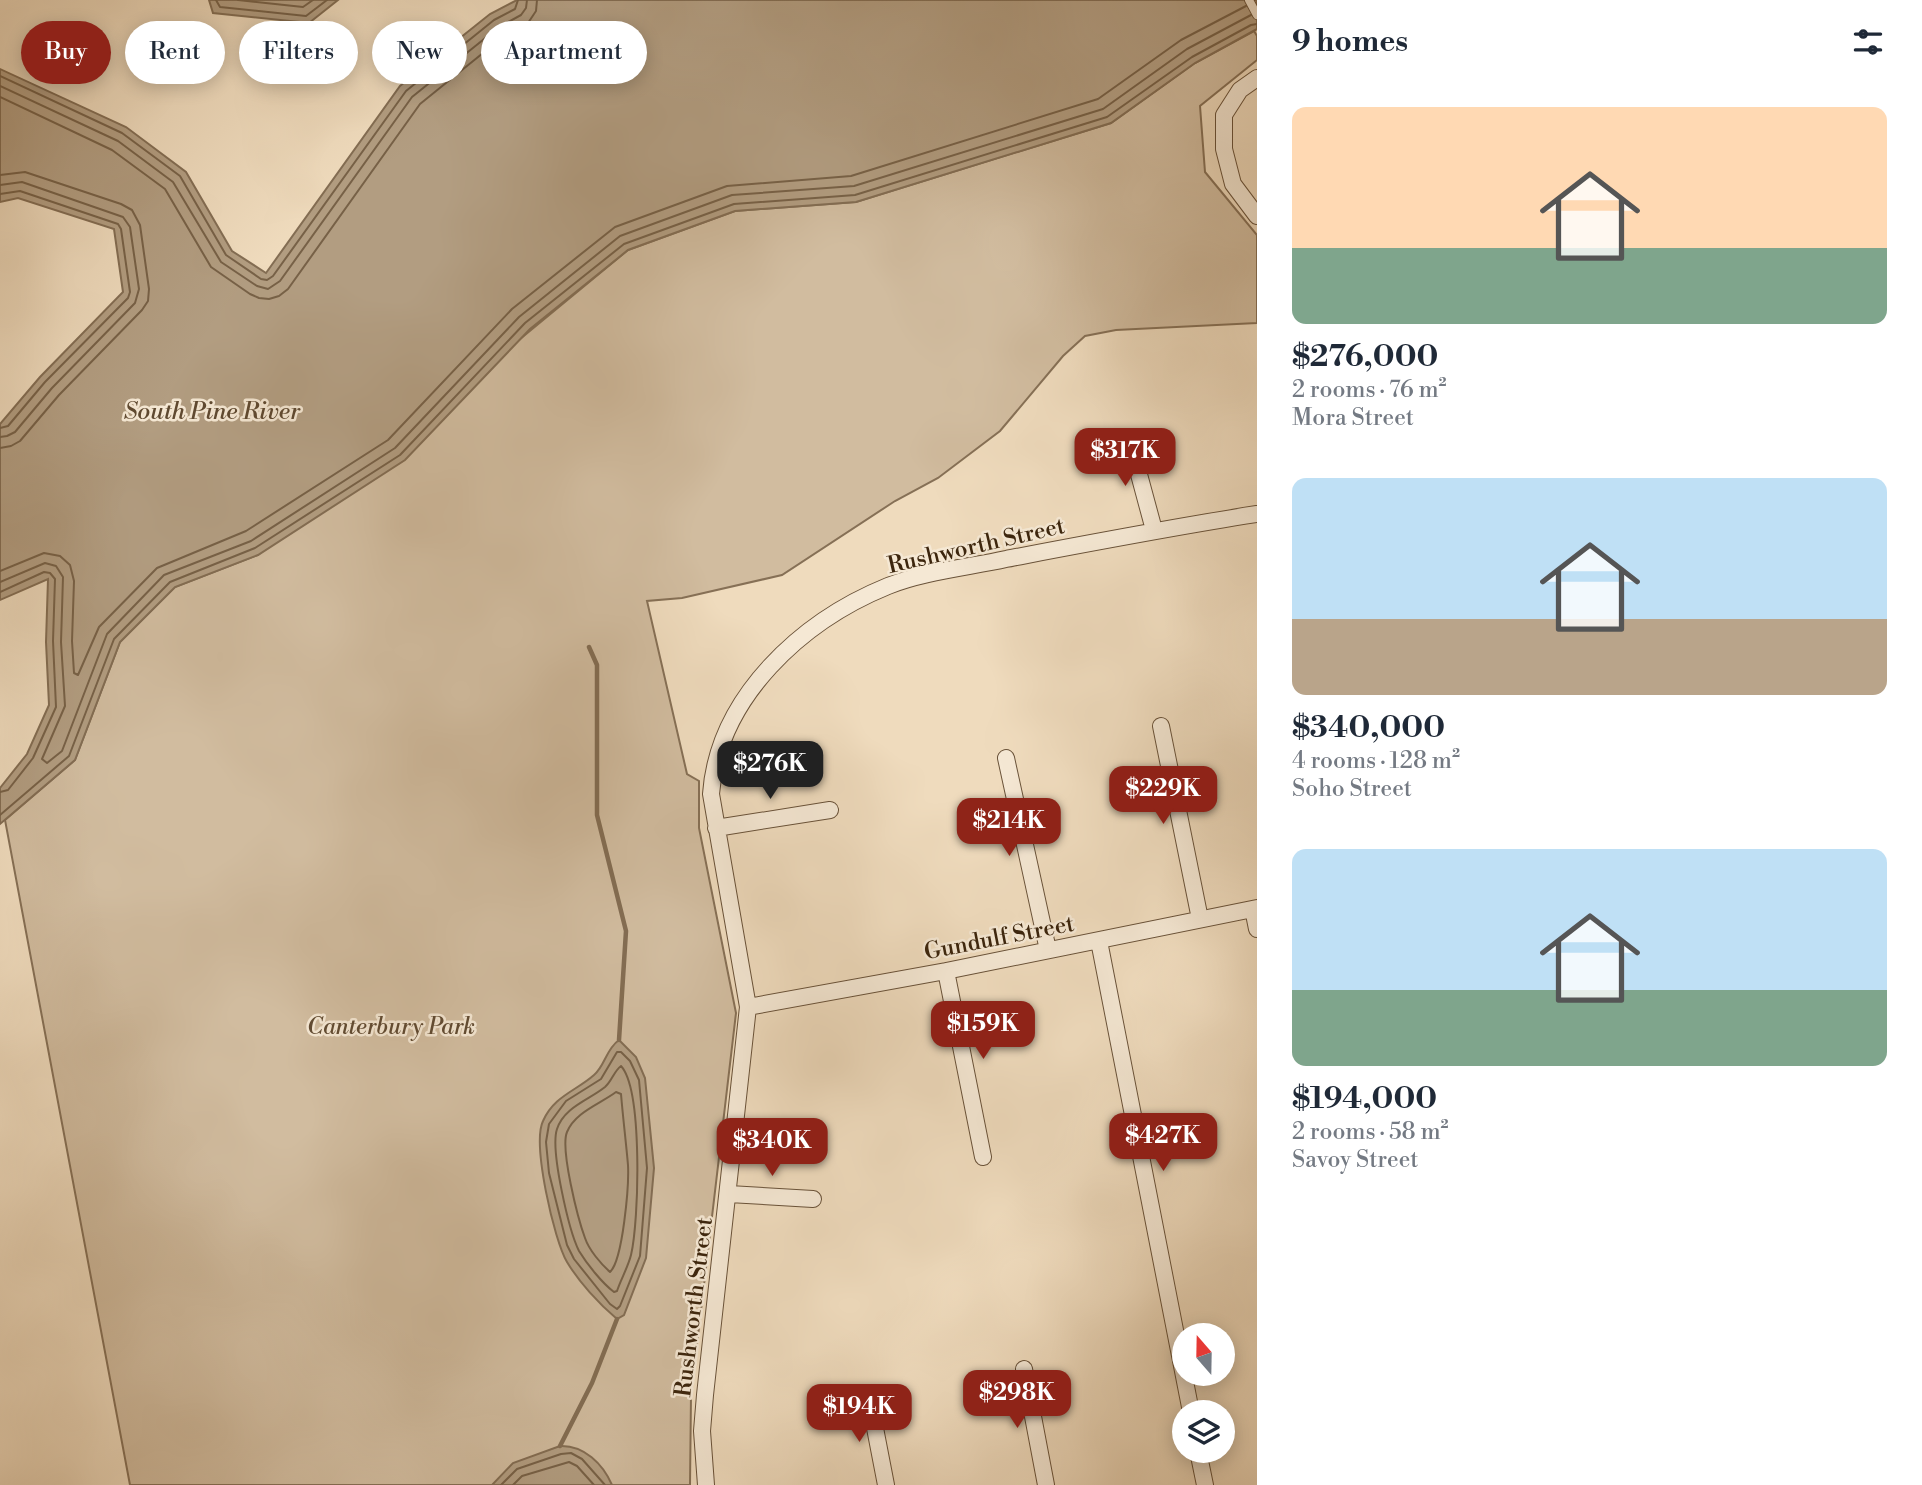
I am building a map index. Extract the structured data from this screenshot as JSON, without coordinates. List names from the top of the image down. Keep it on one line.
{"streets":{"street":["Rushworth Street","Gundulf Street"]},"crossings":[["Rushworth Street","Gundulf Street"]],"water":["South Pine River"],"parks":["Canterbury Park"],"north":"top","page":{"heading":"9 homes","chip":["Buy","Rent","Filters","New","Apartment"],"list":[{"name":"$276,000","note":"2 rooms · 76 m² · Mora Street"},{"name":"$340,000","note":"4 rooms · 128 m² · Soho Street"},{"name":"$194,000","note":"2 rooms · 58 m² · Savoy Street"}],"price":["$317K","$276K","$229K","$214K","$159K","$427K","$340K","$298K","$194K"]}}
